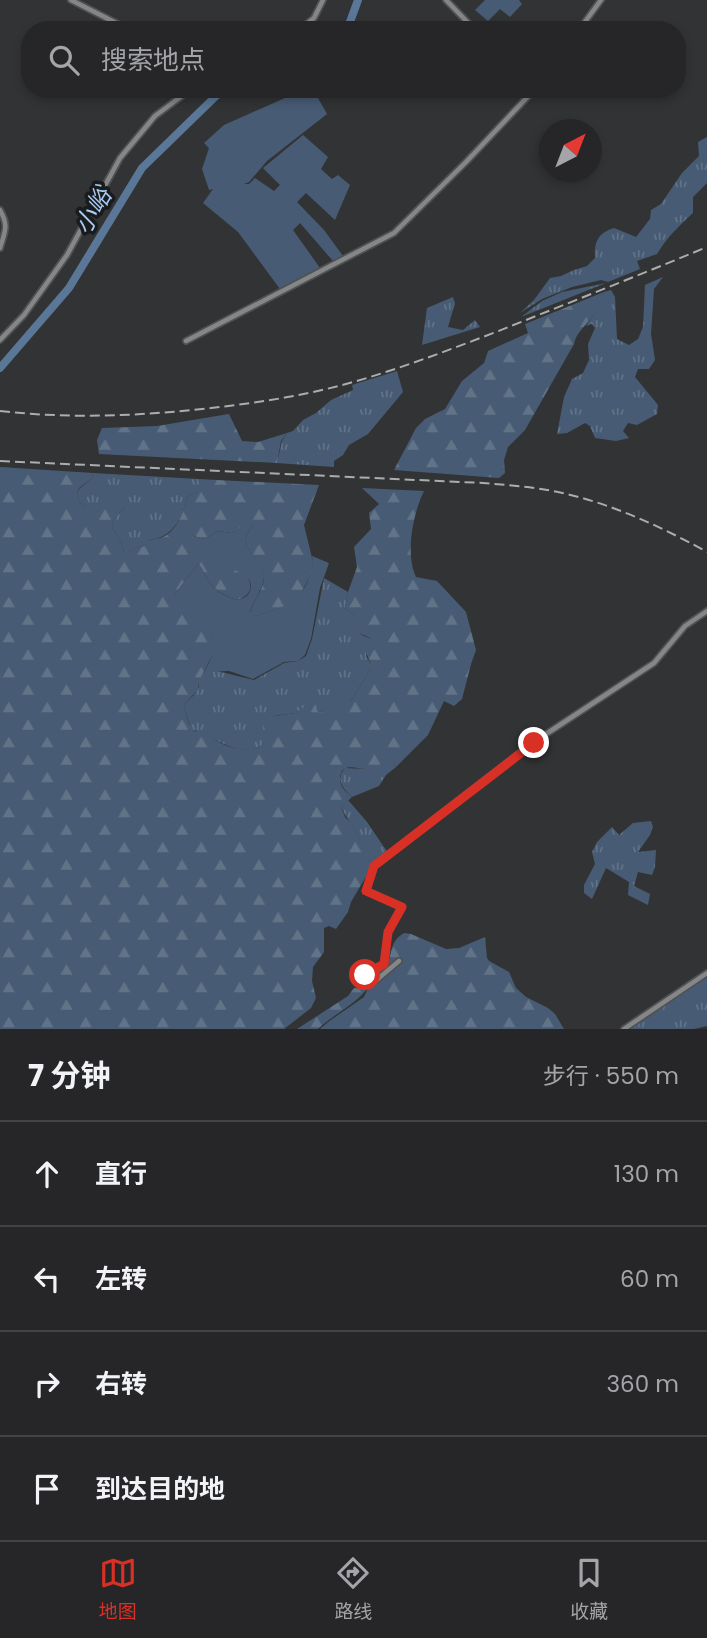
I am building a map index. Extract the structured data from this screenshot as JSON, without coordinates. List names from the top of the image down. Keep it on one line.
{"water":["小峪"],"north":"top right","page":{"search":"搜索地点","heading":["7 分钟","步行 · 550 m"],"list":[["直行","130 m"],["左转","60 m"],["右转","360 m"],"到达目的地"],"nav":["地图","路线","收藏"]}}
